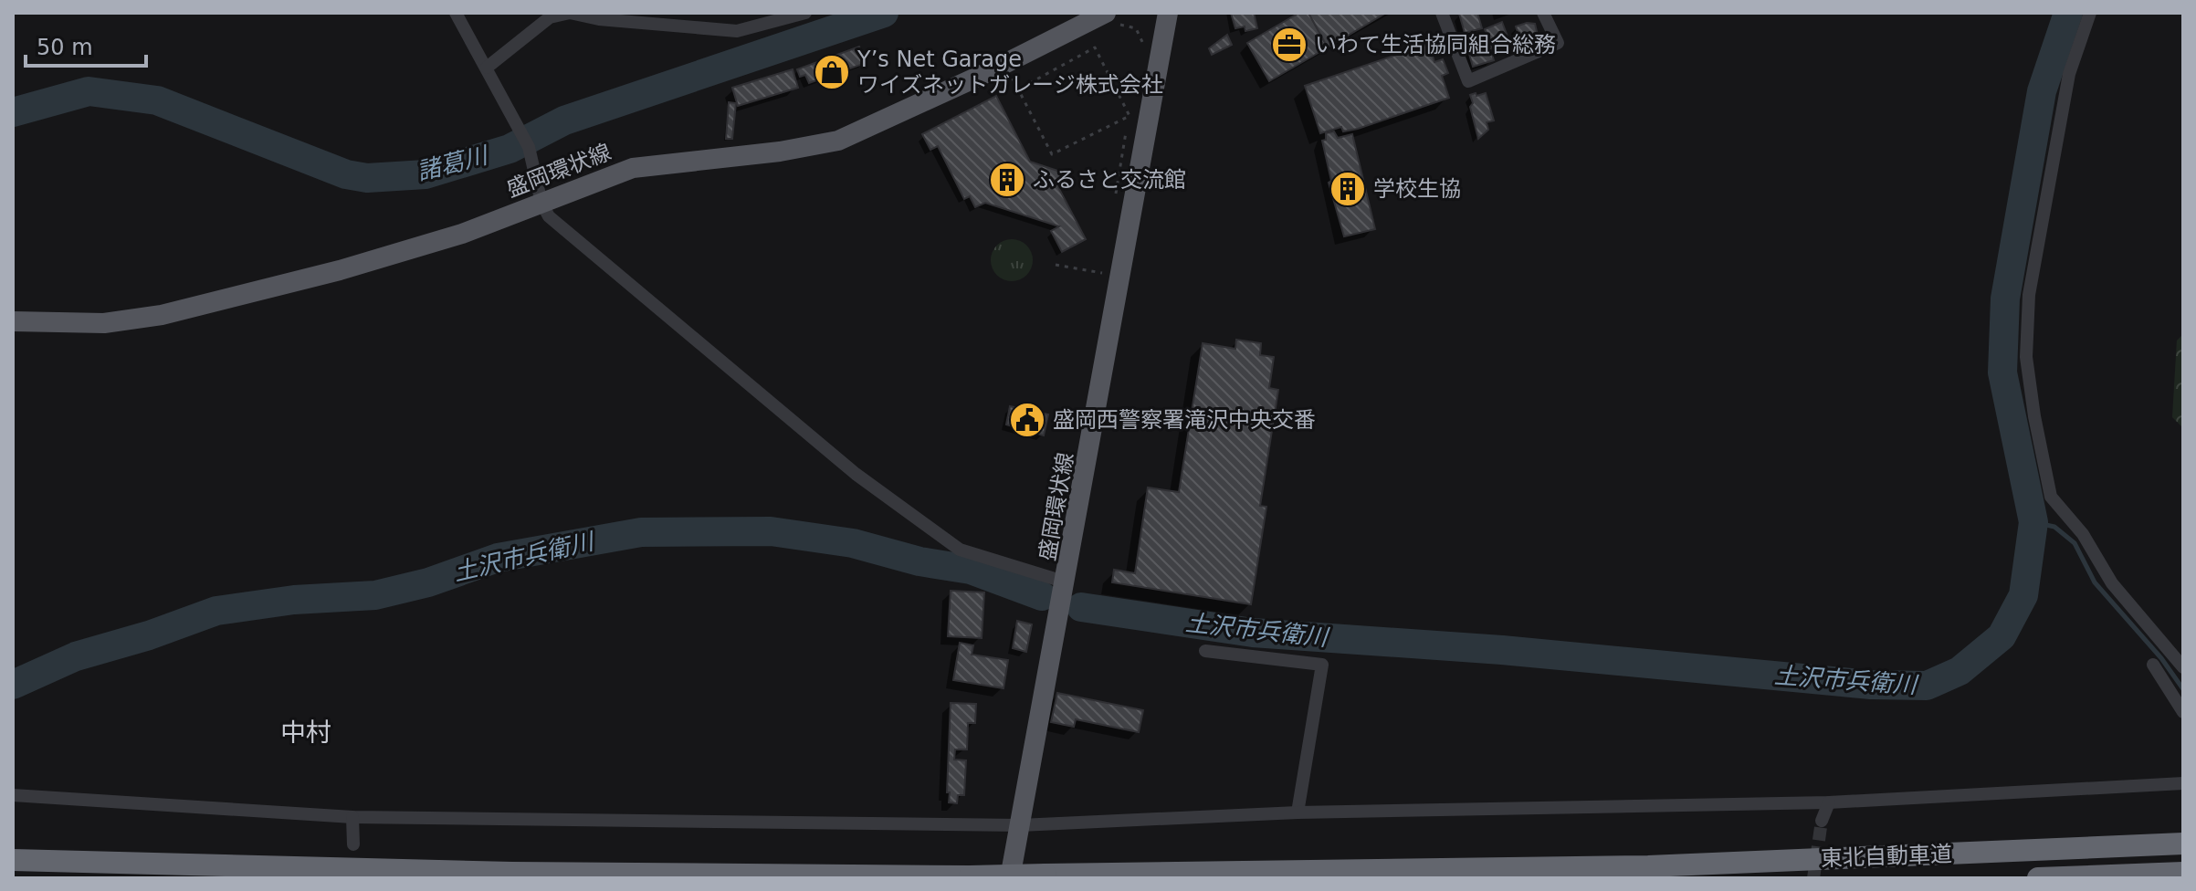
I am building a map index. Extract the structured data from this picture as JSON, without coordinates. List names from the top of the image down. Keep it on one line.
{"streets":{"highway":["東北自動車道"],"main road":["盛岡環状線"]},"districts":["中村"],"water":["諸葛川","土沢市兵衛川"],"places":{"office":["いわて生活協同組合総務"],"shop":["Y’s Net Garage ワイズネットガレージ株式会社"],"building":["ふるさと交流館","学校生協"],"public building":["盛岡西警察署滝沢中央交番"]},"scale_bar":"50 m"}
